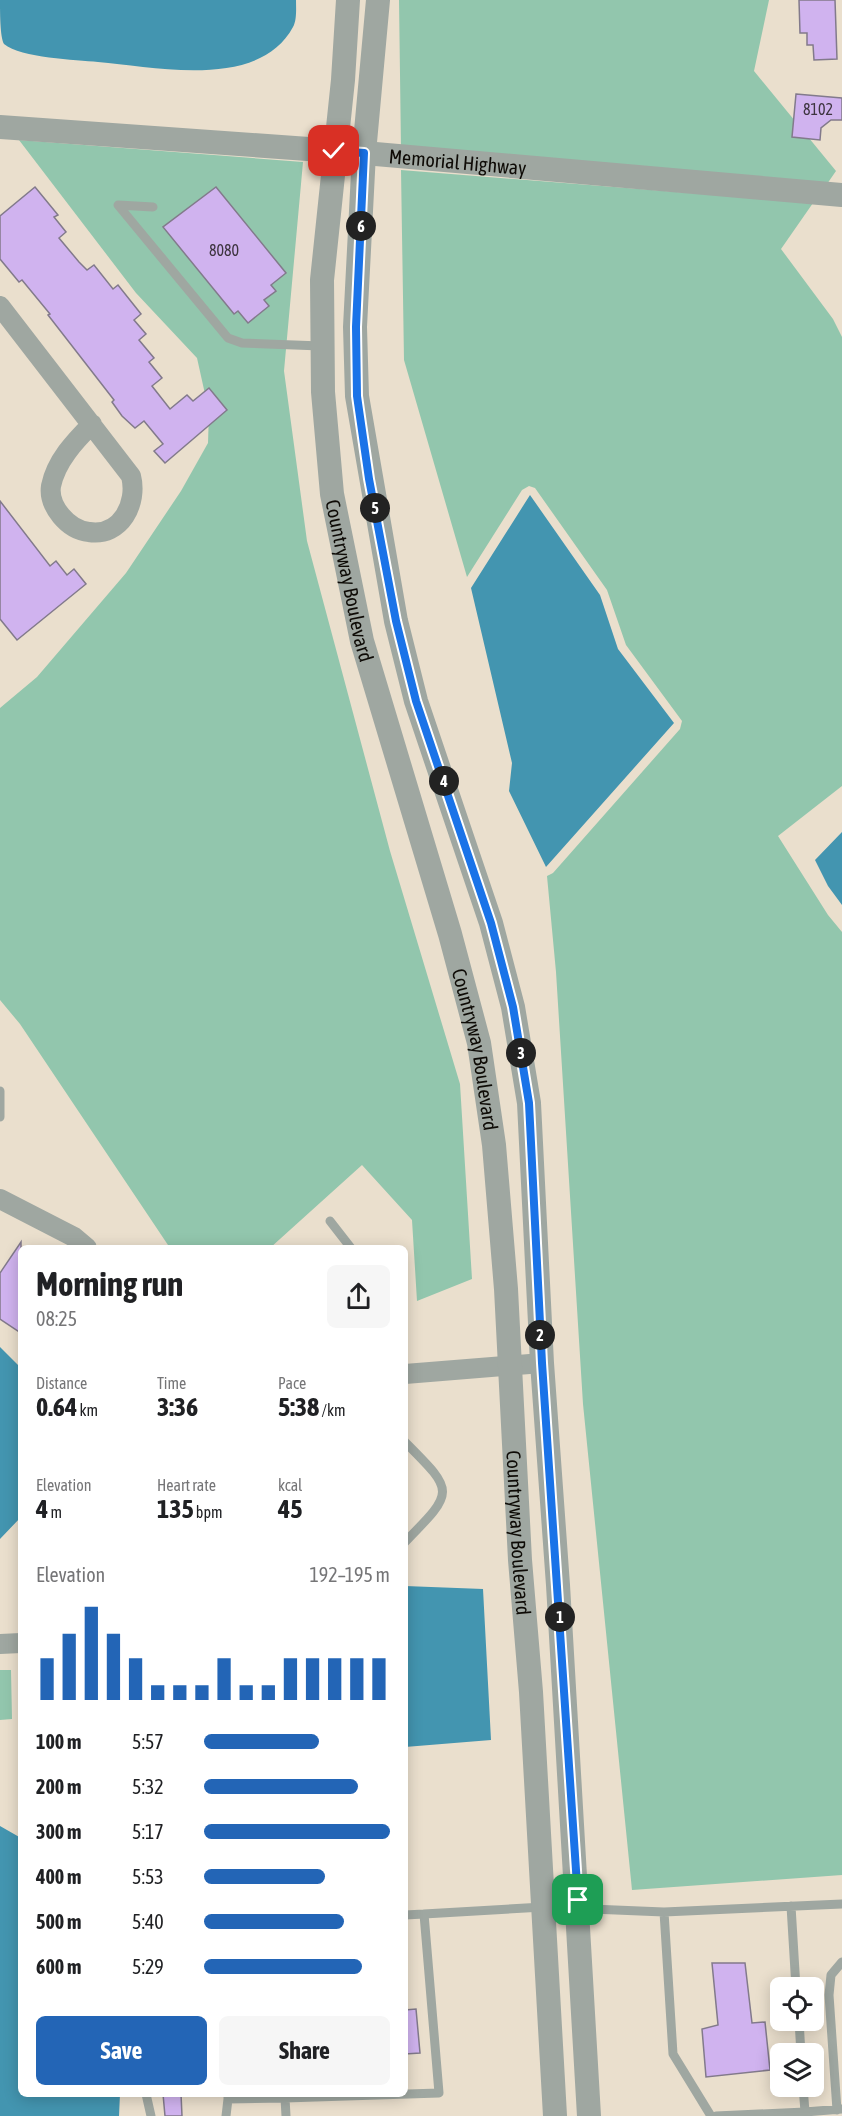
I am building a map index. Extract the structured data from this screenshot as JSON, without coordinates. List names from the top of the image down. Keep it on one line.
{"streets":{"street":["Memorial Highway","Countryway Boulevard"]},"crossings":[["Memorial Highway","Countryway Boulevard"]],"house_numbers":["8102","8080"],"page":{"pins":["6","5","4","3","2","1"],"heading":["Morning run","08:25"],"stats":[["Distance","0.64 km"],["Time","3:36"],["Pace","5:38 /km"],["Elevation","4 m"],["Heart rate","135 bpm"],["kcal","45"]],"chart":["Elevation","192–195 m"],"list":[{"name":"100 m","note":"5:57"},{"name":"200 m","note":"5:32"},{"name":"300 m","note":"5:17"},{"name":"400 m","note":"5:53"},{"name":"500 m","note":"5:40"},{"name":"600 m","note":"5:29"}],"buttons":["Save","Share"]}}
